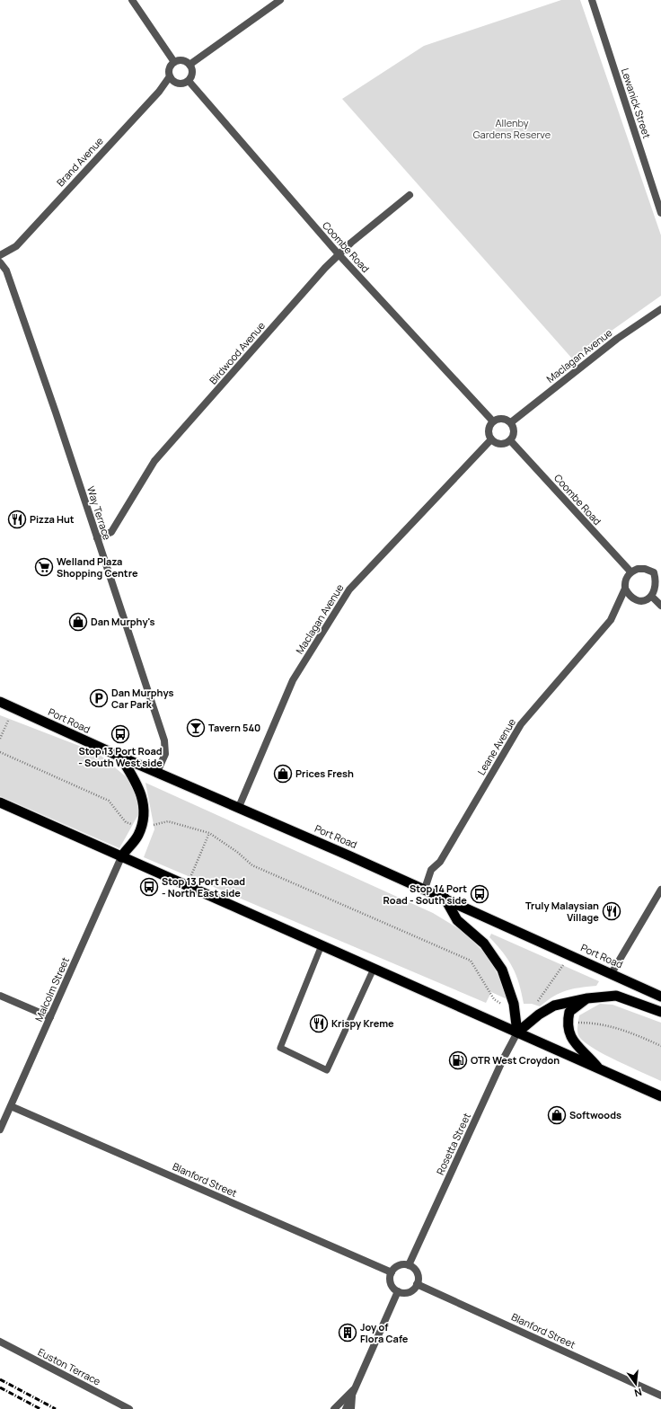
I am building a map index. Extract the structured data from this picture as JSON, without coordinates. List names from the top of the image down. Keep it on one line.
{"streets":{"highway":["Port Road"],"street":["Lewanick Street","Brand Avenue","Coombe Road","Birdwood Avenue","Maclagan Avenue","Way Terrace","Leane Avenue","Malcolm Street","Rosetta Street","Blanford Street","Euston Terrace"]},"crossings":[["Brand Avenue","Coombe Road"],["Coombe Road","Birdwood Avenue"],["Coombe Road","Maclagan Avenue"],["Coombe Road","Leane Avenue"],["Birdwood Avenue","Way Terrace"],["Maclagan Avenue","Port Road"],["Way Terrace","Port Road"],["Port Road","Leane Avenue"],["Malcolm Street","Blanford Street"],["Rosetta Street","Blanford Street"]],"parks":["Allenby Gardens Reserve"],"places":{"restaurant":["Pizza Hut","Truly Malaysian Village","Krispy Kreme"],"supermarket":["Welland Plaza Shopping Centre"],"shop":["Dan Murphy's","Prices Fresh","Softwoods"],"parking":["Dan Murphys Car Park"],"bar":["Tavern 540"],"bus stop":["Stop 13 Port Road - South West side","Stop 13 Port Road - North East side","Stop 14 Port Road - South side"],"fuel station":["OTR West Croydon"],"building":["Joy of Flora Cafe"]},"north":"bottom"}
